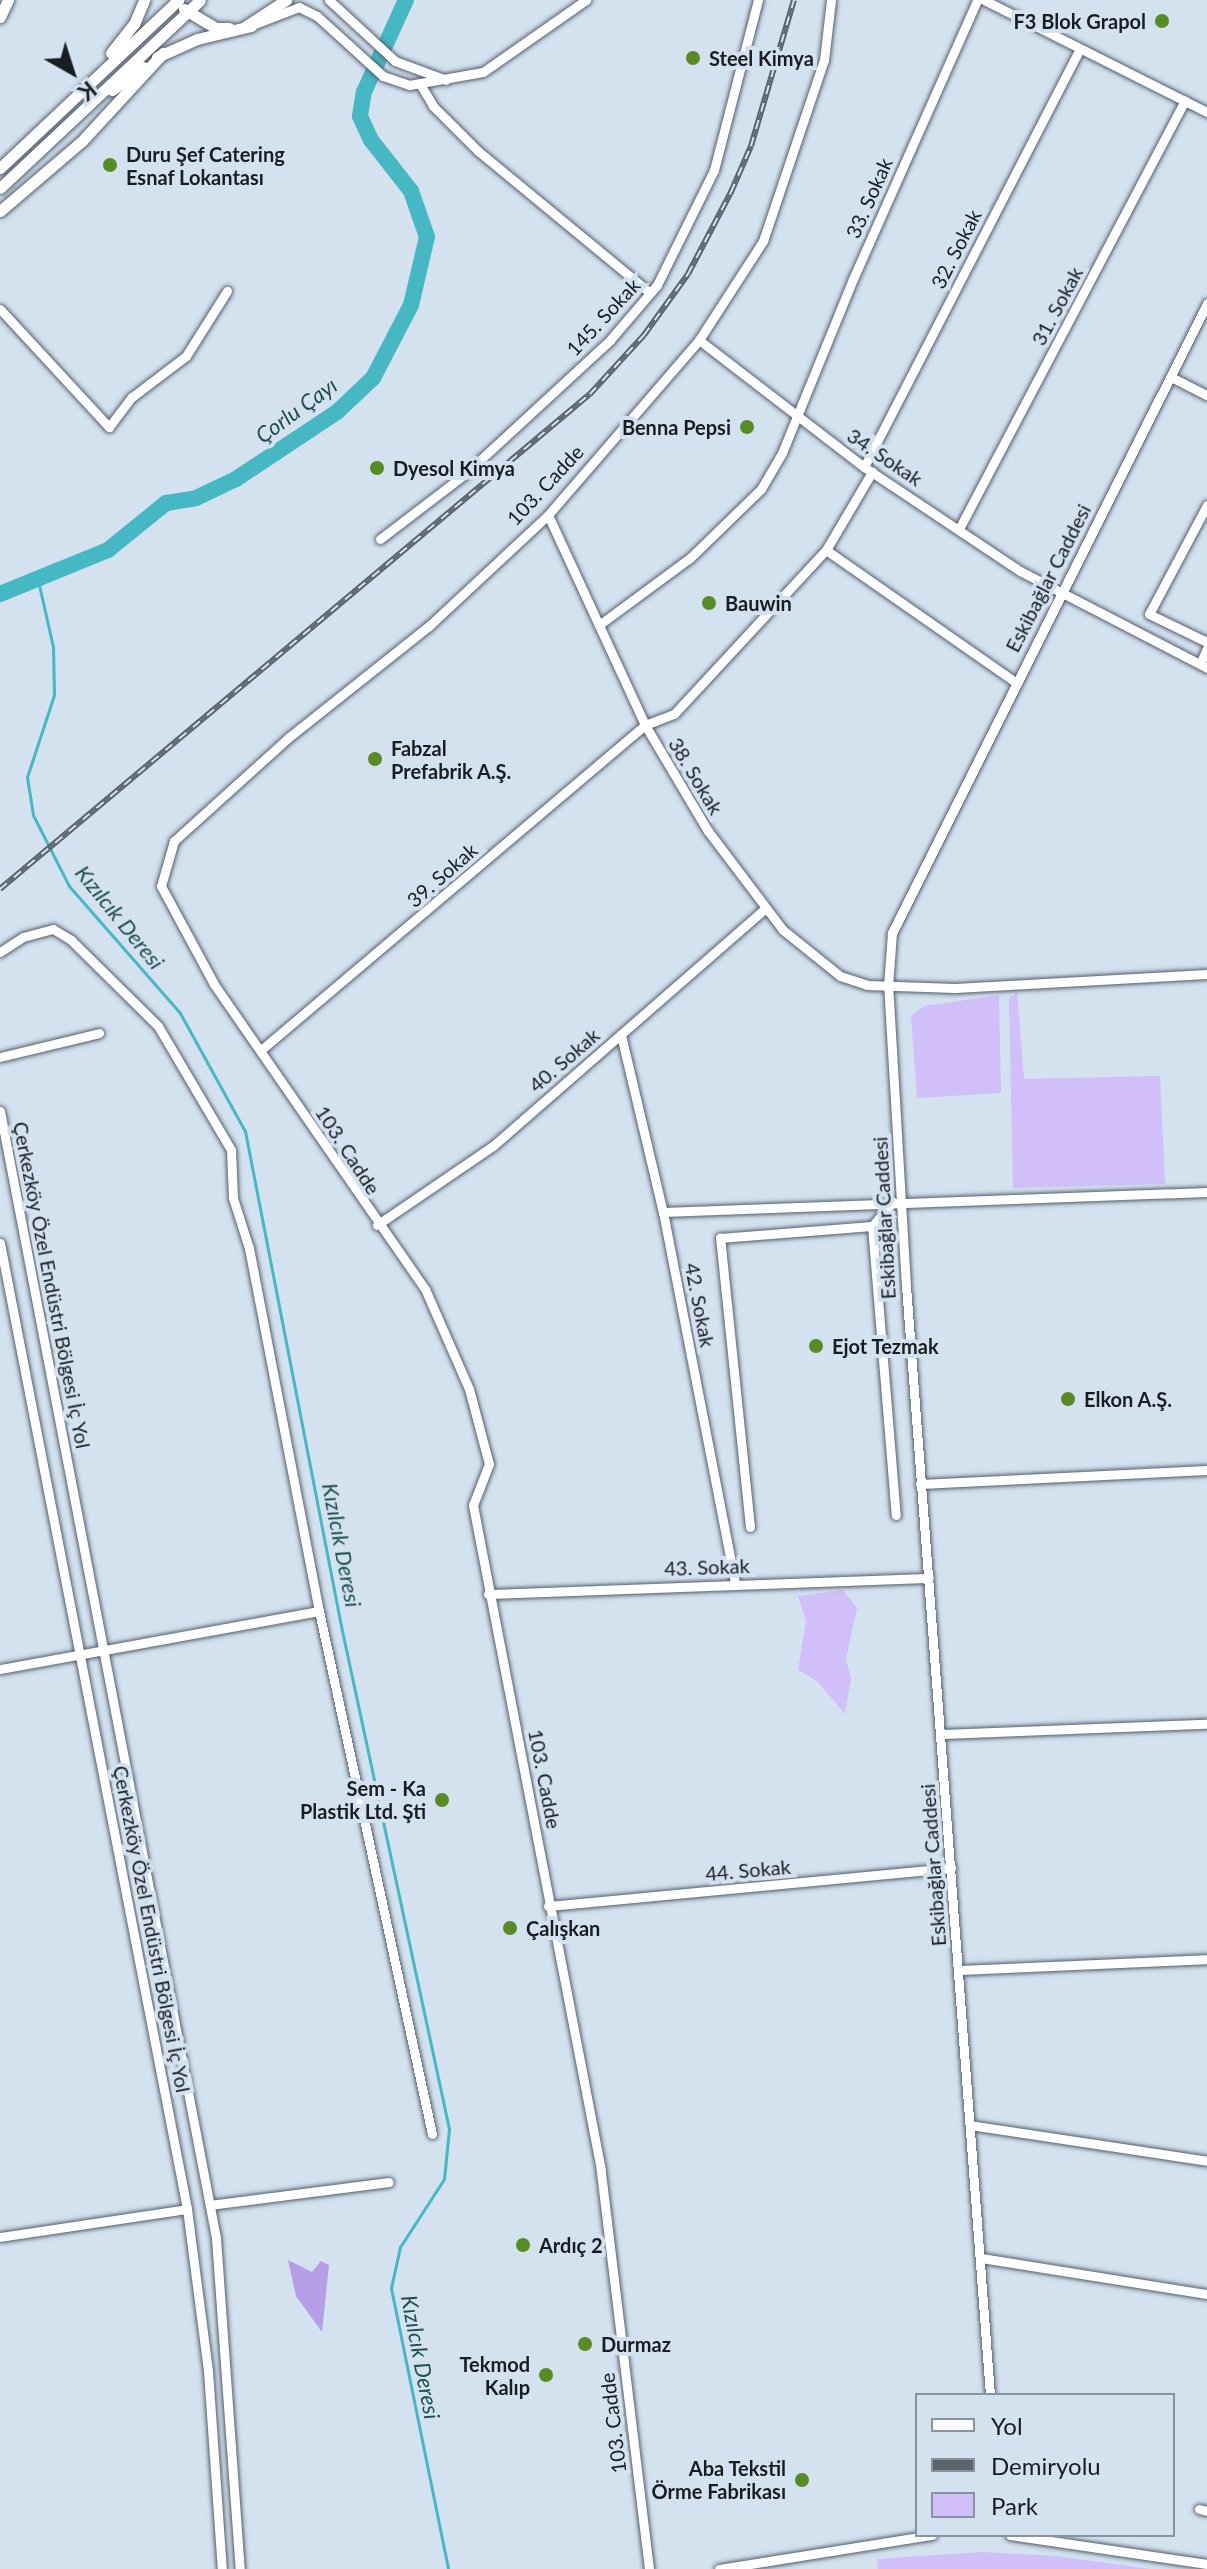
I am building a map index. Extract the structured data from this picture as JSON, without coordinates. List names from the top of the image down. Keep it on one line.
{"streets":{"street":["33. Sokak","32. Sokak","31. Sokak","145. Sokak","34. Sokak","103. Cadde","Eskibağlar Caddesi","38. Sokak","39. Sokak","40. Sokak","Çerkezköy Özel Endüstri Bölgesi İç Yol","42. Sokak","43. Sokak","44. Sokak"]},"crossings":[["33. Sokak","34. Sokak"],["33. Sokak","38. Sokak"],["32. Sokak","34. Sokak"],["32. Sokak","39. Sokak"],["31. Sokak","34. Sokak"],["34. Sokak","103. Cadde"],["34. Sokak","Eskibağlar Caddesi"],["103. Cadde","38. Sokak"],["103. Cadde","39. Sokak"],["103. Cadde","40. Sokak"],["103. Cadde","43. Sokak"],["103. Cadde","44. Sokak"],["Eskibağlar Caddesi","38. Sokak"],["Eskibağlar Caddesi","43. Sokak"],["Eskibağlar Caddesi","44. Sokak"],["38. Sokak","39. Sokak"],["38. Sokak","40. Sokak"],["40. Sokak","42. Sokak"],["42. Sokak","43. Sokak"]],"water":["Çorlu Çayı","Kızılcık Deresi"],"places":["F3 Blok Grapol","Steel Kimya","Duru Şef Catering Esnaf Lokantası","Benna Pepsi","Dyesol Kimya","Bauwin","Fabzal Prefabrik A.Ş.","Ejot Tezmak","Elkon A.Ş.","Sem - Ka Plastik Ltd. Şti","Çalışkan","Ardıç 2","Durmaz","Tekmod Kalıp","Aba Tekstil Örme Fabrikası"],"legend":["Yol","Demiryolu","Park"],"north":"bottom right"}
